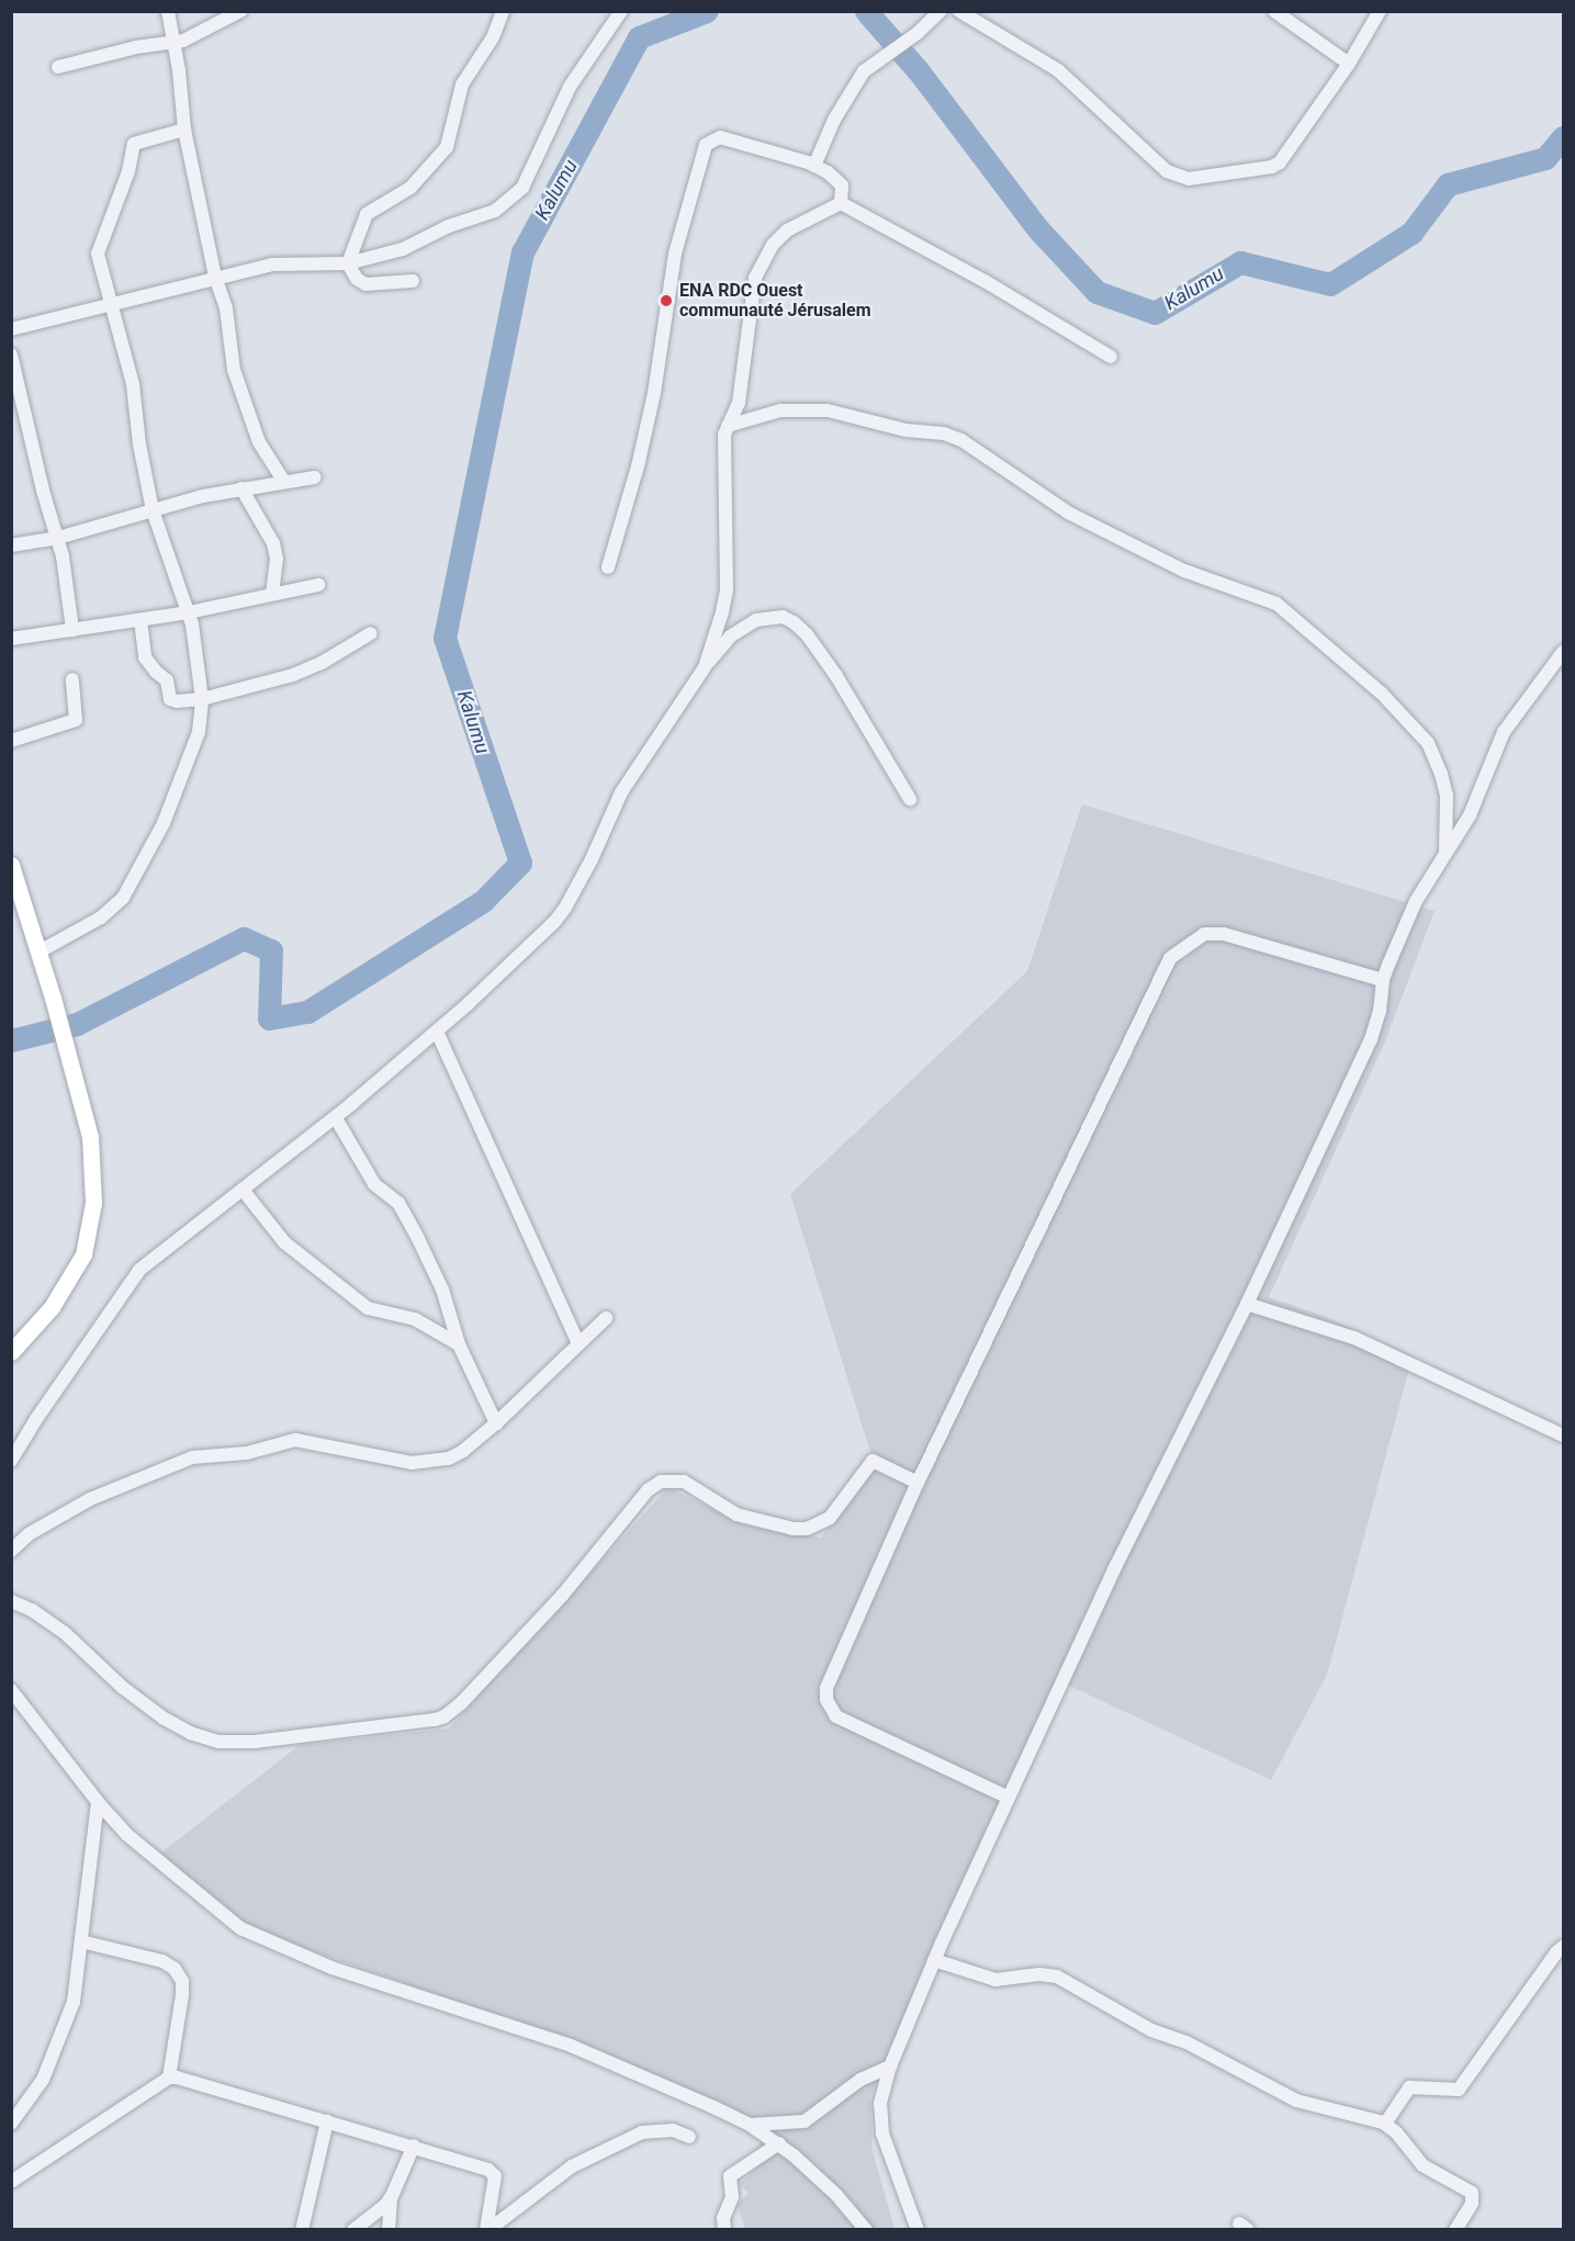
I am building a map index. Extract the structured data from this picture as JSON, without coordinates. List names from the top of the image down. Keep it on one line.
{"water":["Kalumu"],"places":["ENA RDC Ouest communauté Jérusalem"]}
